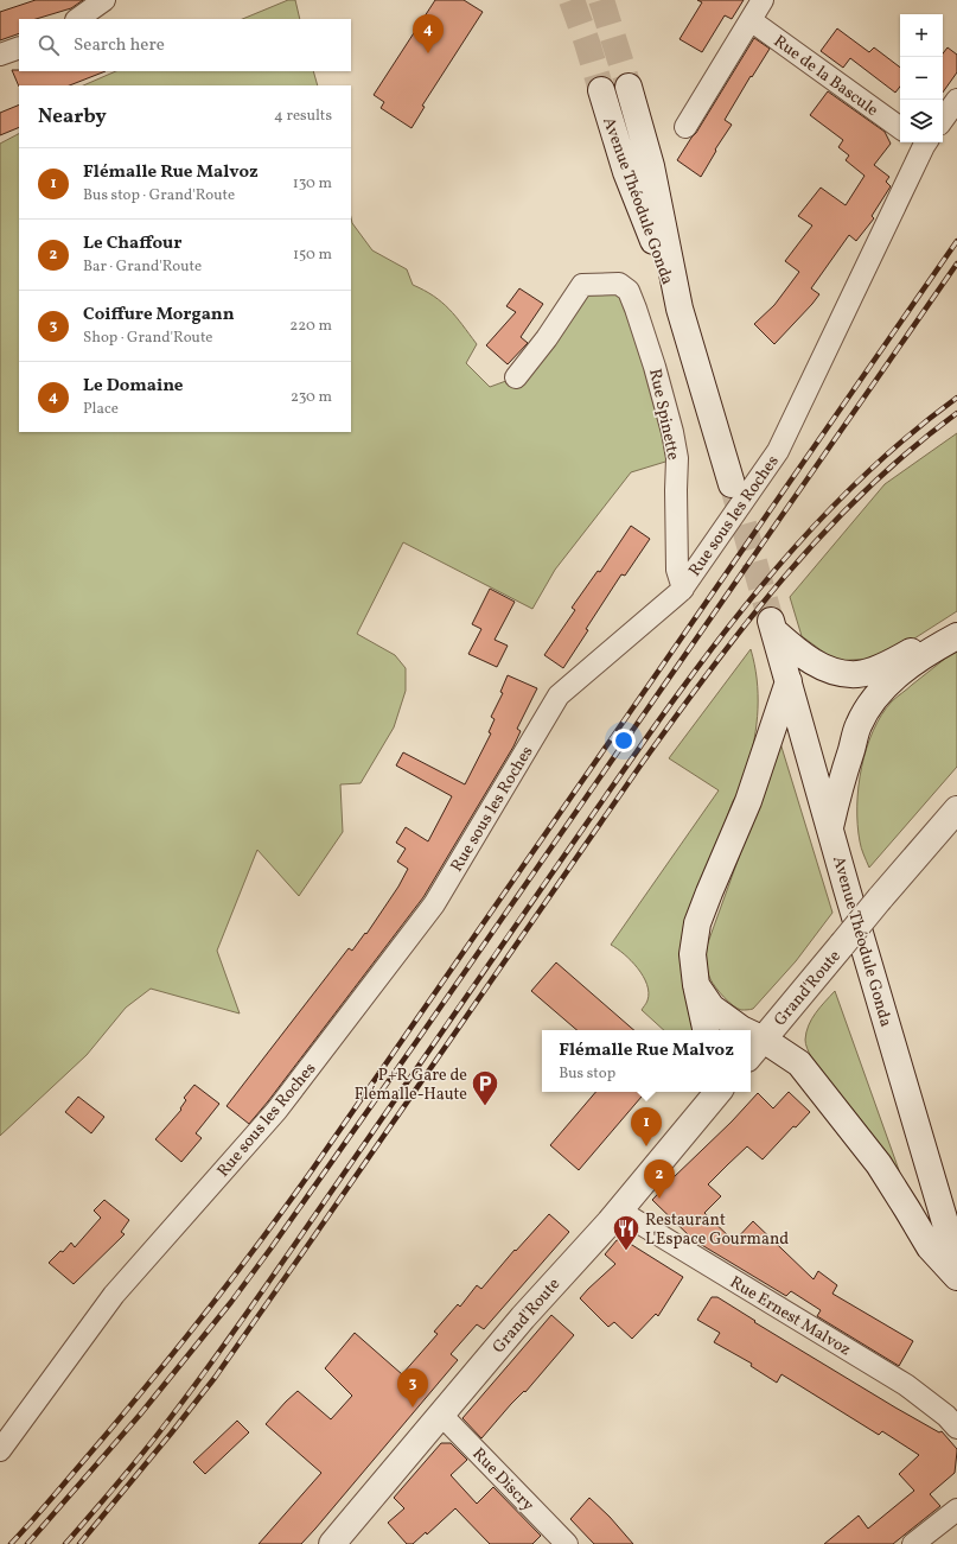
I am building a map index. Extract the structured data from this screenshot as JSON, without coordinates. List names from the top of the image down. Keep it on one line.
{"streets":{"main road":["Avenue Théodule Gonda","Grand'Route"],"street":["Rue de la Bascule","Rue Spinette","Rue sous les Roches","Rue Ernest Malvoz","Rue Discry"]},"crossings":[["Rue Spinette","Rue sous les Roches"],["Grand'Route","Rue Ernest Malvoz"],["Grand'Route","Rue Discry"]],"places":{"parking":["P+R Gare de Flémalle-Haute"],"restaurant":["Restaurant L'Espace Gourmand"]},"page":{"map_buttons":["+","−"],"pins":["4","1","2","3"],"search":"Search here","heading":["Nearby","4 results"],"list":[{"mark":"1","name":"Flémalle Rue Malvoz","note":"Bus stop · Grand'Route","value":"130 m"},{"mark":"2","name":"Le Chaffour","note":"Bar · Grand'Route","value":"150 m"},{"mark":"3","name":"Coiffure Morgann","note":"Shop · Grand'Route","value":"220 m"},{"mark":"4","name":"Le Domaine","note":"Place","value":"230 m"}],"popup":["Flémalle Rue Malvoz","Bus stop"]}}
